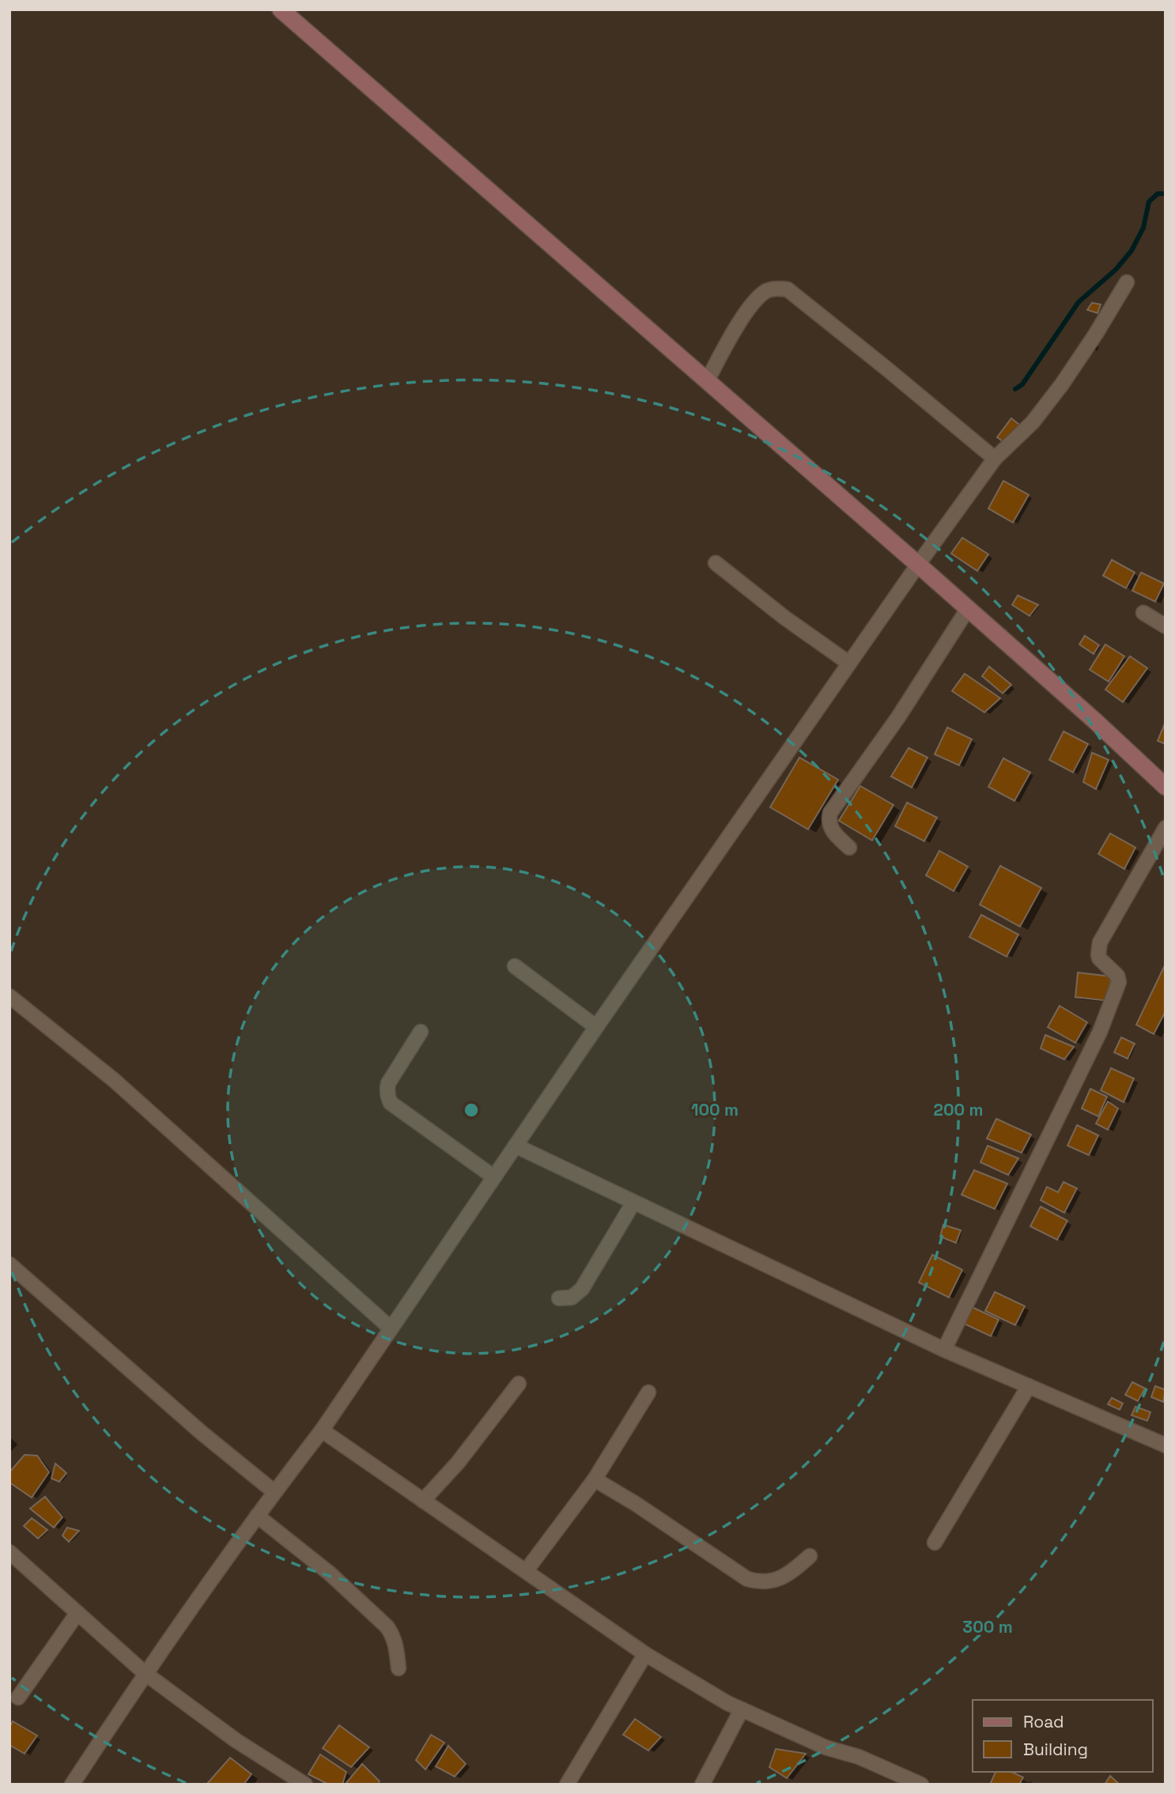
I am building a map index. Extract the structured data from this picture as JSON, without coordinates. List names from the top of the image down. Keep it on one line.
{"legend":["Road","Building"],"rings":["100 m","200 m","300 m"]}
